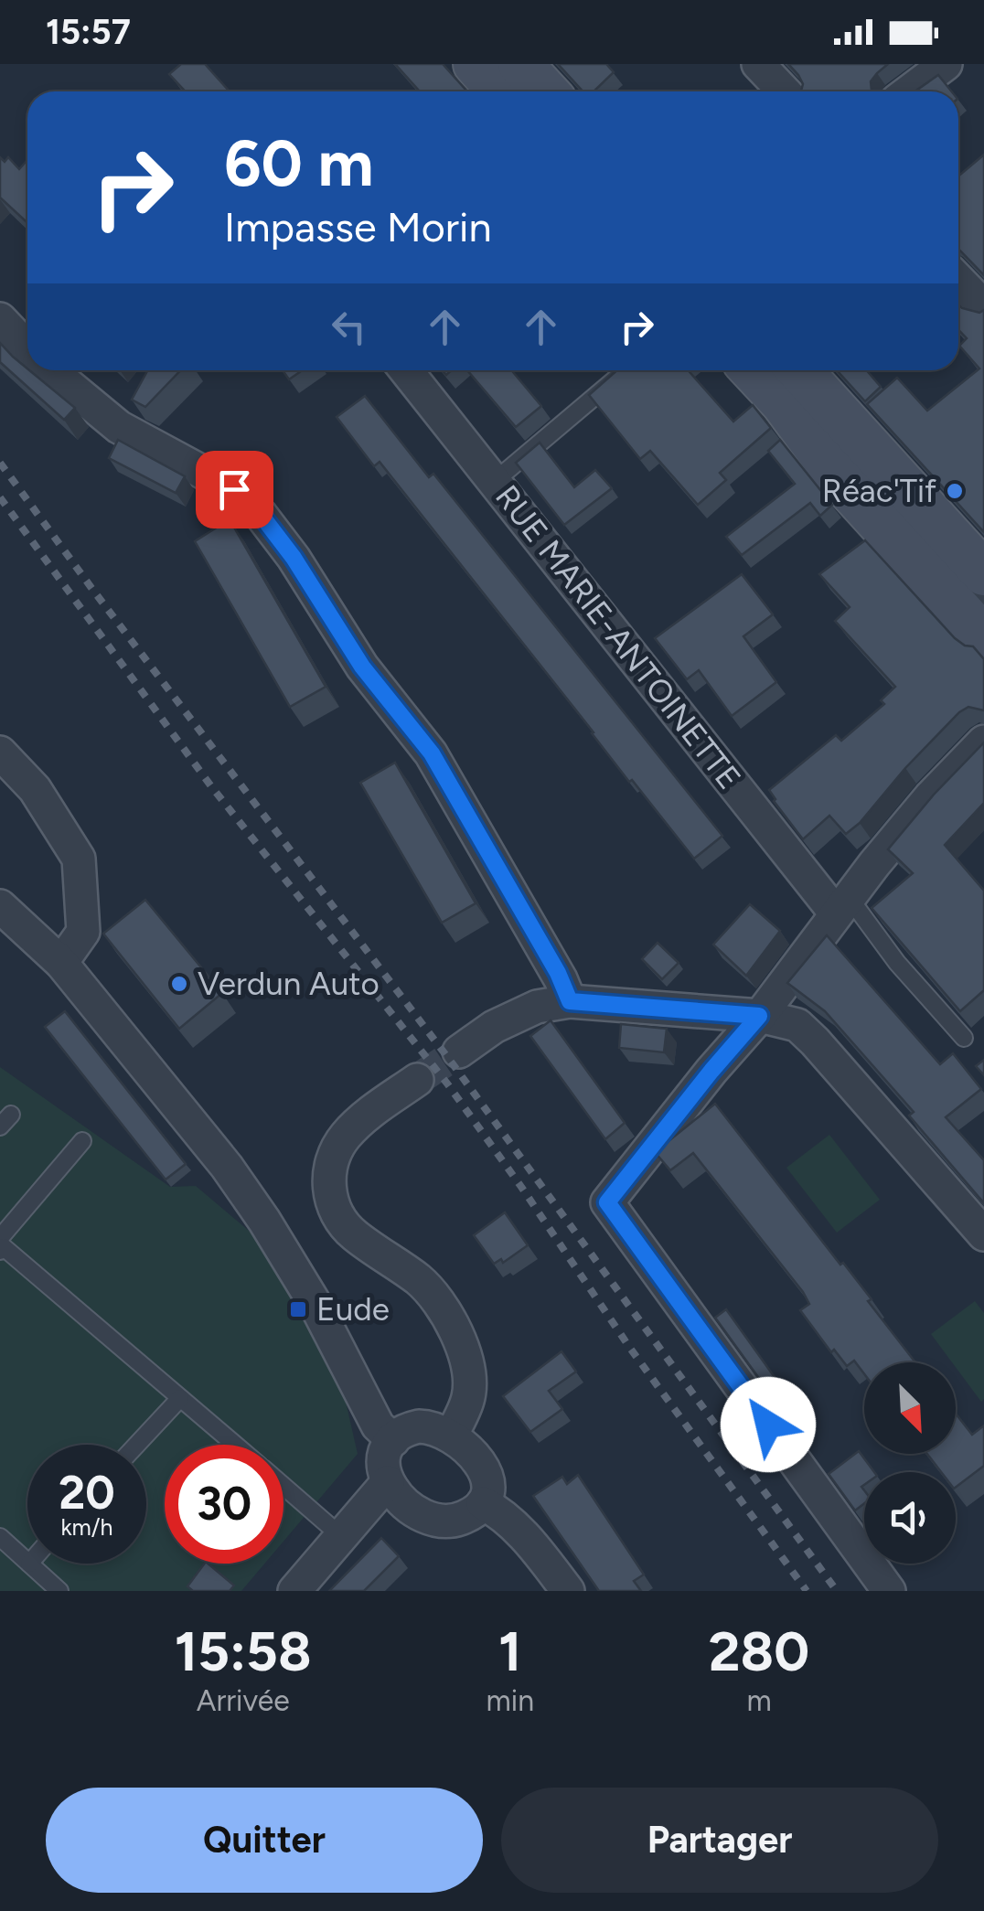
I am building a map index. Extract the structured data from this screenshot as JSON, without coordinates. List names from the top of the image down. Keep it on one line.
{"streets":{"street":["RUE MARIE-ANTOINETTE"]},"places":{"other":["Réac'Tif","Verdun Auto"],"transit":["Eude"]},"north":"bottom right","page":{"status":"15:57","turn":["60 m","Impasse Morin"],"speed":"20 km/h","limit":"30","eta":["15:58","Arrivée","1","min","280","m"],"buttons":["Quitter","Partager"]}}
